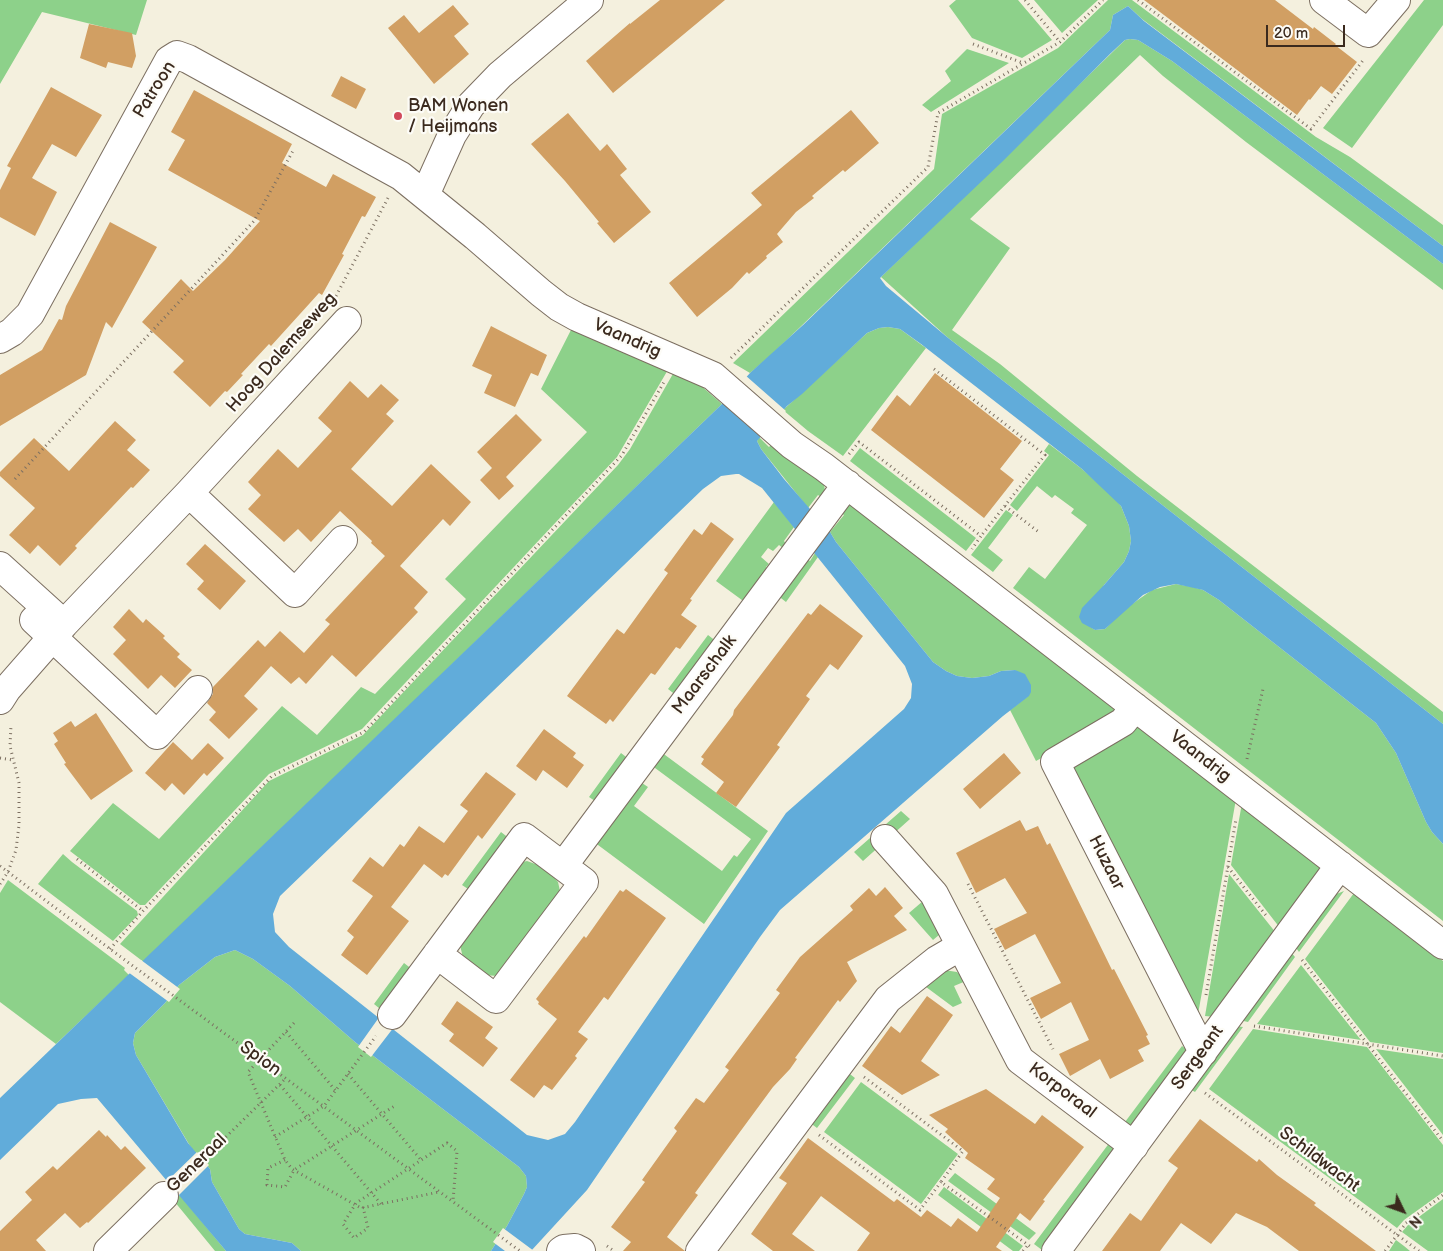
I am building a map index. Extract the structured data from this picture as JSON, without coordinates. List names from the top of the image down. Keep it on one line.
{"streets":{"street":["Patroon","Vaandrig","Hoog Dalemseweg","Maarschalk","Huzaar","Sergeant","Korporaal","Generaal"],"path":["Spion","Schildwacht"]},"crossings":[["Patroon","Vaandrig"],["Patroon","Hoog Dalemseweg"],["Vaandrig","Maarschalk"],["Vaandrig","Huzaar"],["Vaandrig","Sergeant"],["Huzaar","Sergeant"],["Sergeant","Korporaal"],["Spion","Generaal"]],"places":["BAM Wonen / Heijmans"],"scale_bar":"20 m","north":"bottom right"}
